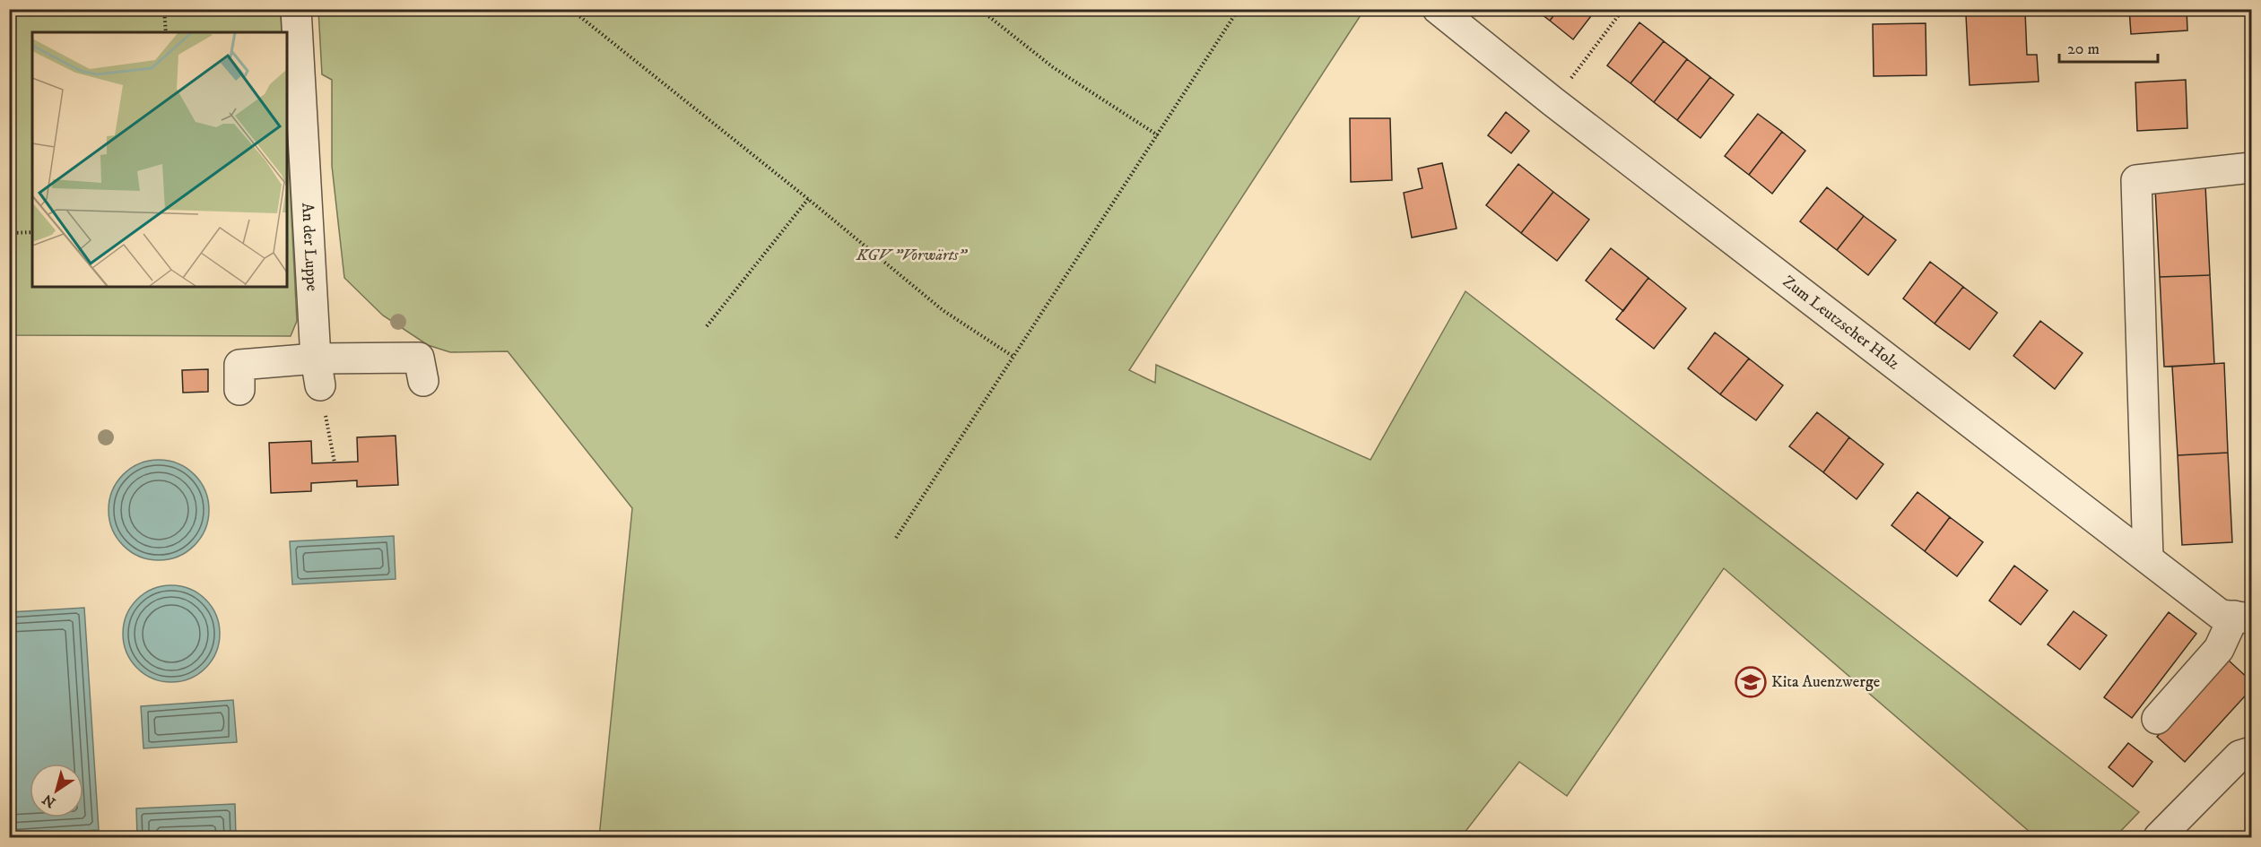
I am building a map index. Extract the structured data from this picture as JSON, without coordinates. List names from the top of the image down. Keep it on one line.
{"streets":{"street":["An der Luppe","Zum Leutzscher Holz"]},"parks":["KGV \"Vorwärts\""],"places":{"school or university":["Kita Auenzwerge"]},"scale_bar":"20 m","north":"bottom left"}
